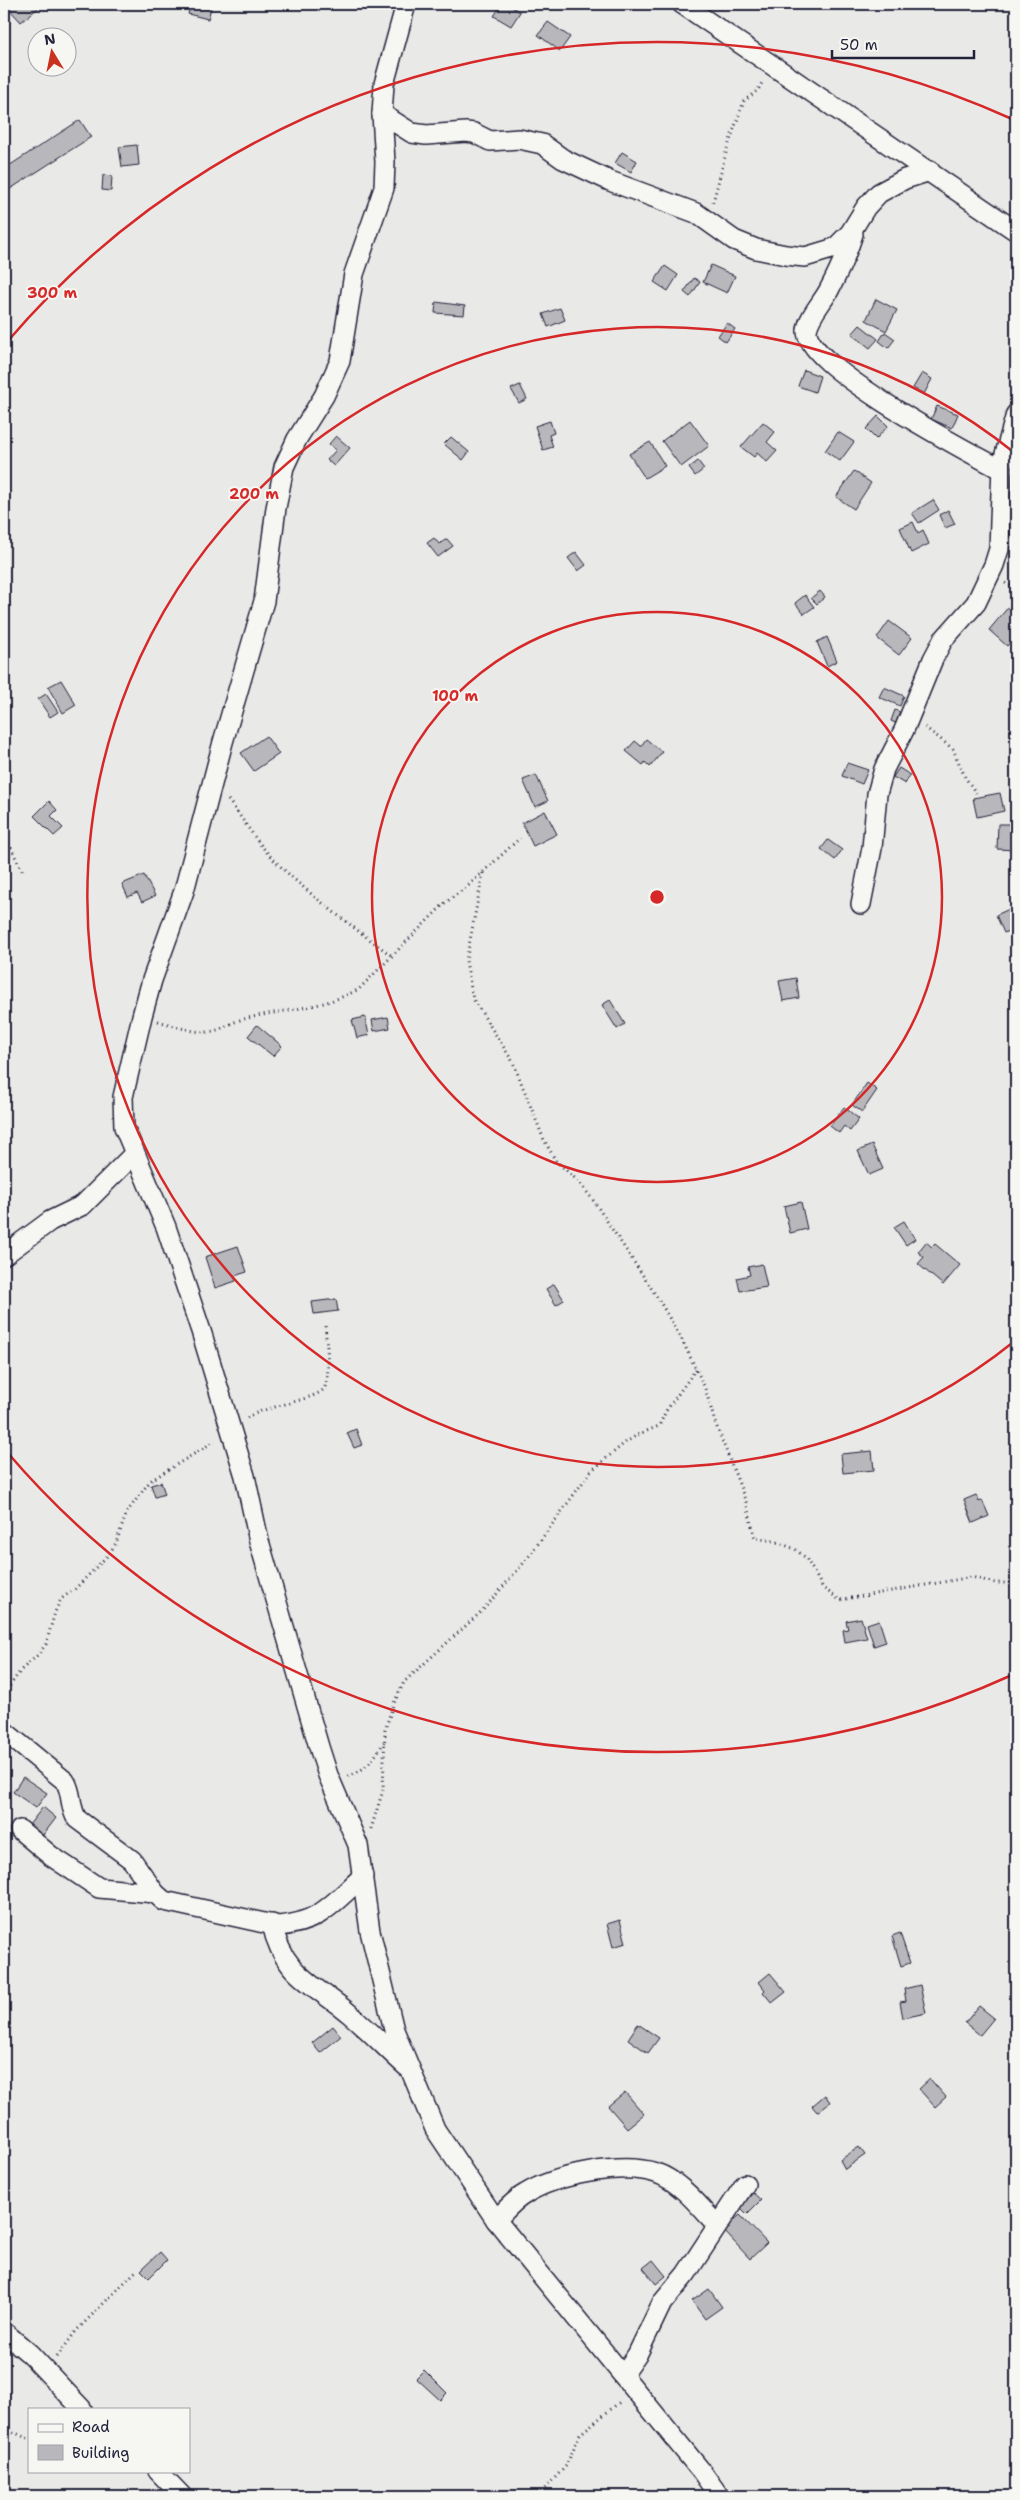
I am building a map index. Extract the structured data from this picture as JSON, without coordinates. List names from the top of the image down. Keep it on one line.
{"legend":["Road","Building"],"scale_bar":"50 m","north":"top","rings":["300 m","200 m","100 m"]}
